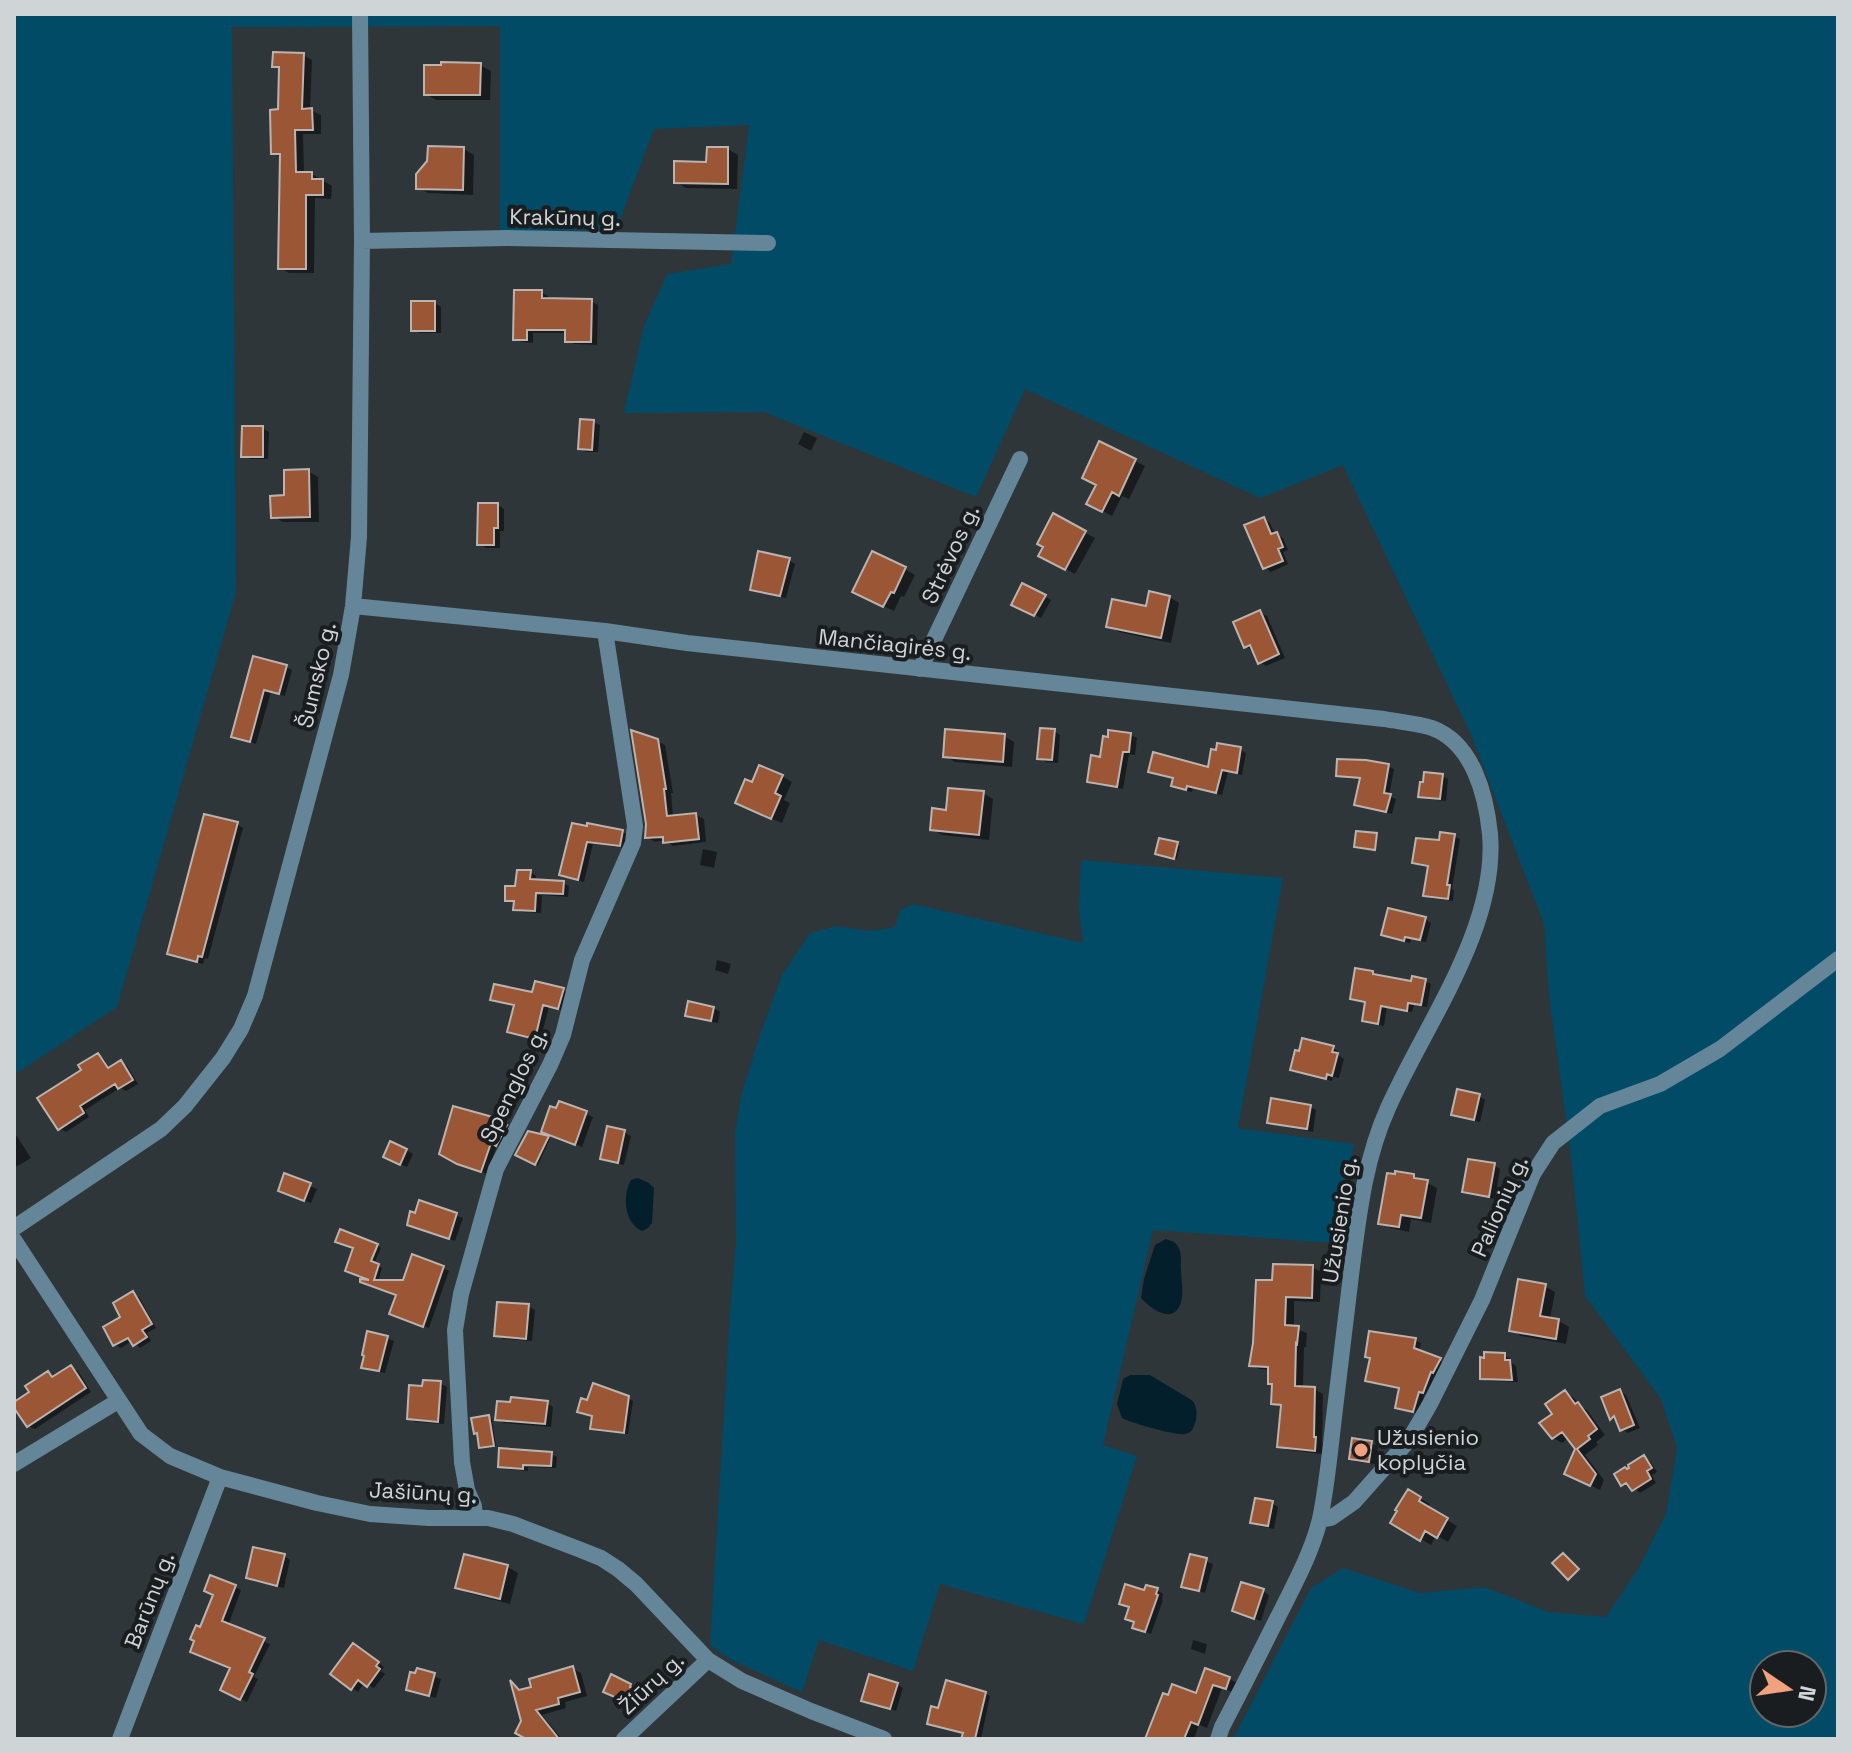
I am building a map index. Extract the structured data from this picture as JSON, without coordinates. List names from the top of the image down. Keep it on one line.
{"streets":{"street":["Krakūnų g.","Strėvos g.","Mančiagirės g.","Šumsko g.","Spenglos g.","Palionių g.","Užusienio g.","Jašiūnų g.","Barūnų g.","Žiūrų g."]},"crossings":[["Krakūnų g.","Šumsko g."],["Strėvos g.","Mančiagirės g."],["Mančiagirės g.","Šumsko g."],["Mančiagirės g.","Spenglos g."],["Mančiagirės g.","Užusienio g."],["Spenglos g.","Jašiūnų g."],["Palionių g.","Užusienio g."],["Jašiūnų g.","Barūnų g."],["Jašiūnų g.","Žiūrų g."]],"places":["Užusienio koplyčia"],"north":"right"}
